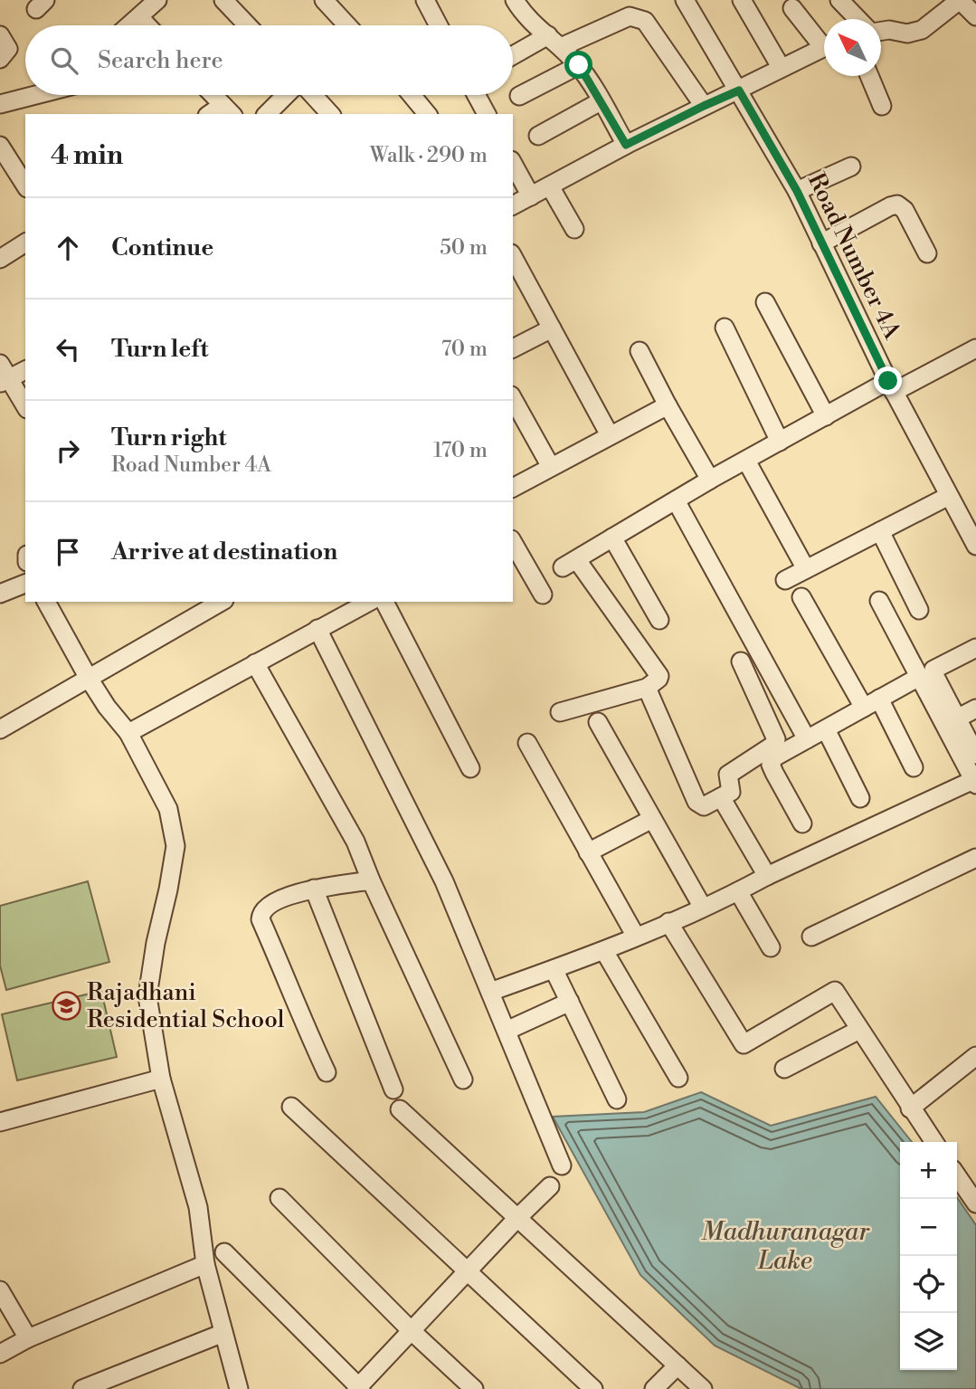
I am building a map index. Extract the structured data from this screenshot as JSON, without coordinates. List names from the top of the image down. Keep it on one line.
{"streets":{"street":["Road Number 4A"]},"water":["Madhuranagar Lake"],"places":{"school or university":["Rajadhani Residential School"]},"north":"top left","page":{"search":"Search here","heading":["4 min","Walk · 290 m"],"list":[["Continue","50 m"],["Turn left","70 m"],["Turn right","Road Number 4A","170 m"],"Arrive at destination"],"map_buttons":["+","−"]}}
